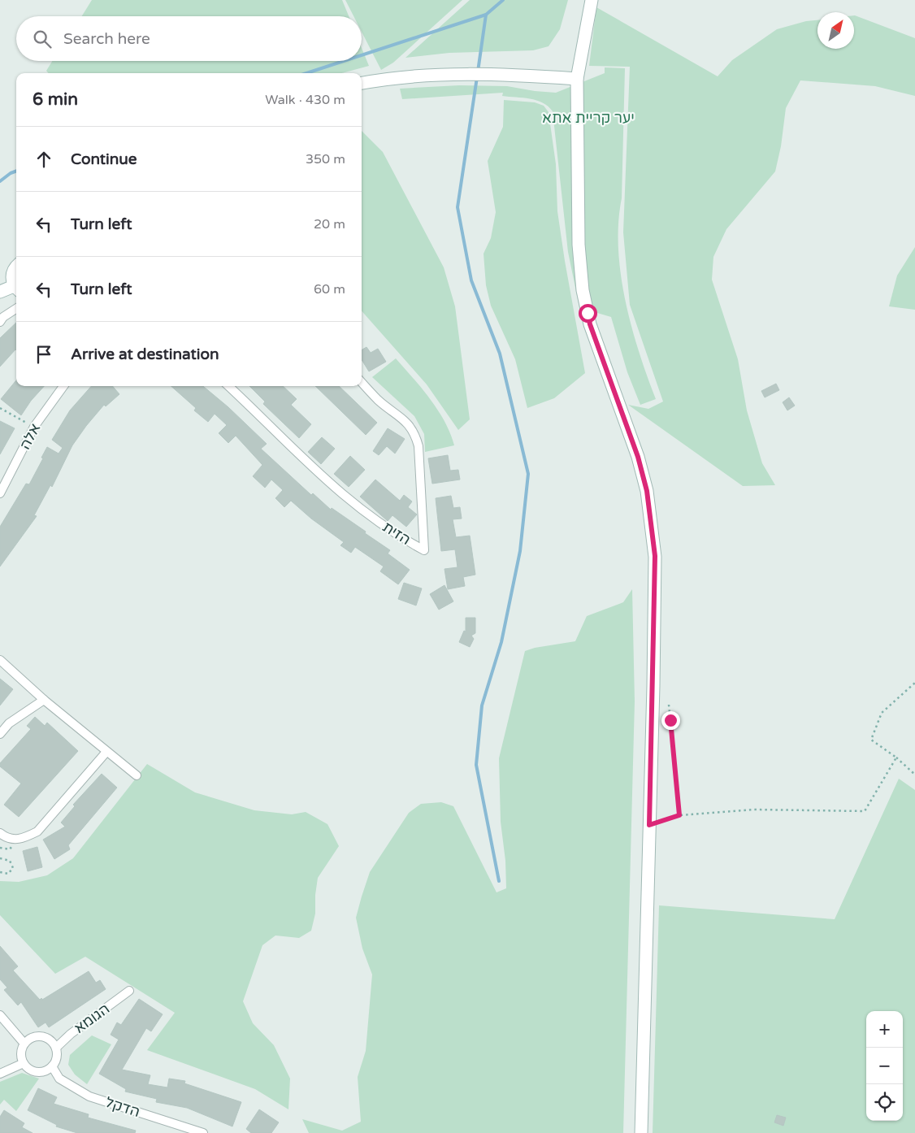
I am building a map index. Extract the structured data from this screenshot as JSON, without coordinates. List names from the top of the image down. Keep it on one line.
{"streets":{"street":["אלה","הזית","הגומא","הדקל"]},"crossings":[["הגומא","הדקל"]],"parks":["יער קריית אתא"],"north":"top right","page":{"search":"Search here","heading":["6 min","Walk · 430 m"],"list":[["Continue","350 m"],["Turn left","20 m"],["Turn left","60 m"],"Arrive at destination"],"map_buttons":["+","−"]}}
